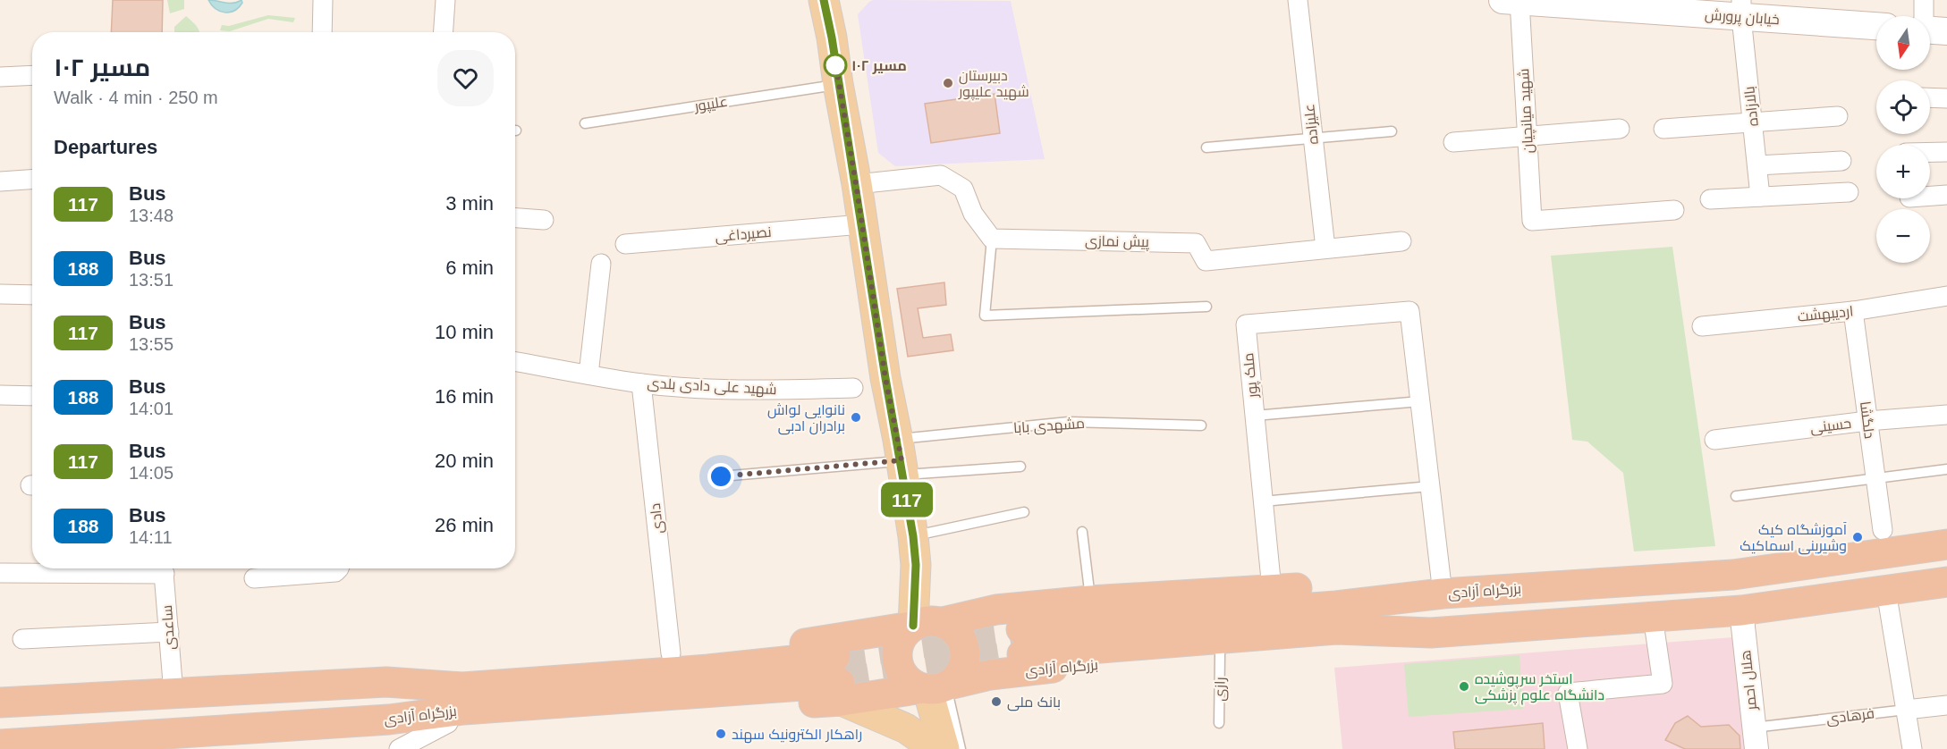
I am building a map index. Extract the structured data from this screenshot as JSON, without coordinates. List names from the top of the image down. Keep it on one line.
{"streets":{"highway":["بزرگراه آزادی"],"main road":["خیابان پرورش"],"street":["بالازاده","شهید میانچیان","علیزاده","نصیرداغی","پیش نمازی","اردیبهشت","ملک پور","شهید علی دادی بلدی","دلگشا","حسینی","دادی","ساعدی","هلال احمر","فرهادی"],"lane":["علیپور","مشهدی بابا","رازی"]},"crossings":[["خیابان پرورش","بالازاده"],["خیابان پرورش","شهید میانچیان"],["علیزاده","پیش نمازی"],["اردیبهشت","دلگشا"],["شهید علی دادی بلدی","دادی"],["دلگشا","حسینی"],["بزرگراه آزادی","ساعدی"],["بزرگراه آزادی","هلال احمر"],["بزرگراه آزادی","رازی"],["هلال احمر","فرهادی"]],"places":["مسیر ۱۰۲","دبیرستان شهید علیپور","نانوایی لواش برادران ادبی","آموزشگاه کیک وشیرینی اسماکیک","استخر سرپوشیده دانشگاه علوم پزشکی","بانک ملی","راهکار الکترونیک سهند"],"lines":["bus line 117"],"north":"bottom","page":{"on_map":"117","map_buttons":["+","−"],"heading":[["مسیر ۱۰۲","Walk · 4 min · 250 m"],"Departures"],"list":[{"mark":"117","name":"Bus","note":"13:48","value":"3 min"},{"mark":"188","name":"Bus","note":"13:51","value":"6 min"},{"mark":"117","name":"Bus","note":"13:55","value":"10 min"},{"mark":"188","name":"Bus","note":"14:01","value":"16 min"},{"mark":"117","name":"Bus","note":"14:05","value":"20 min"},{"mark":"188","name":"Bus","note":"14:11","value":"26 min"}]}}
